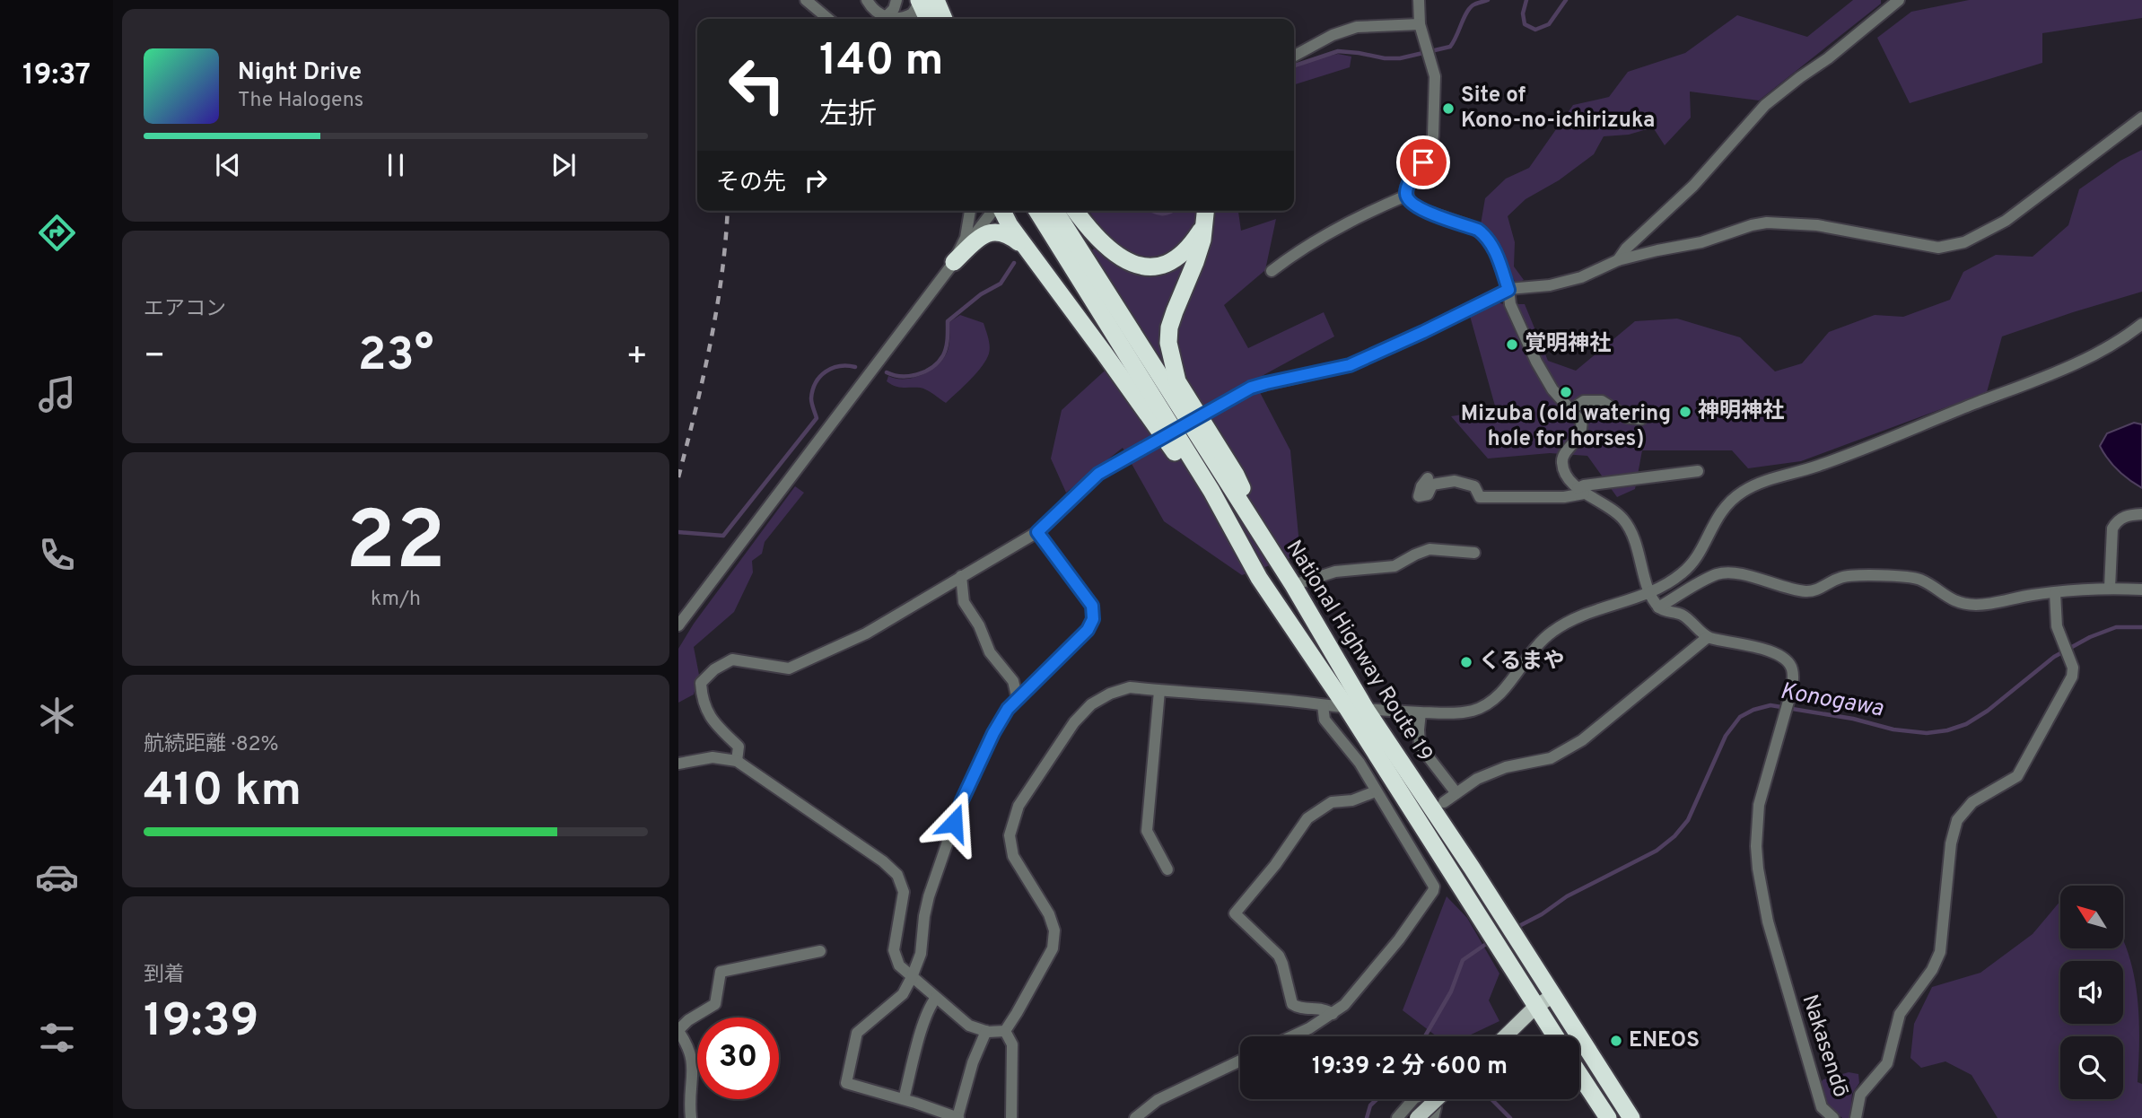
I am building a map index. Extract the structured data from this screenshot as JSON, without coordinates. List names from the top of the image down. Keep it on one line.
{"streets":{"highway":["National Highway Route 19"],"street":["Nakasendō"]},"water":["Konogawa"],"places":["Site of Kono-no-ichirizuka","覚明神社","Mizuba (old watering hole for horses)","神明神社","くるまや","ENEOS"],"north":"top left","page":{"tabs":"19:37","turn":["140 m","左折"],"song":["Night Drive","The Halogens"],"then":"その先","tile":["エアコン",["22","km/h"],["航続距離 · 82%","410 km"],["到着","19:39"]],"heat":["−","23°","+"],"limit":"30","trip":"19:39 · 2 分 · 600 m"}}
